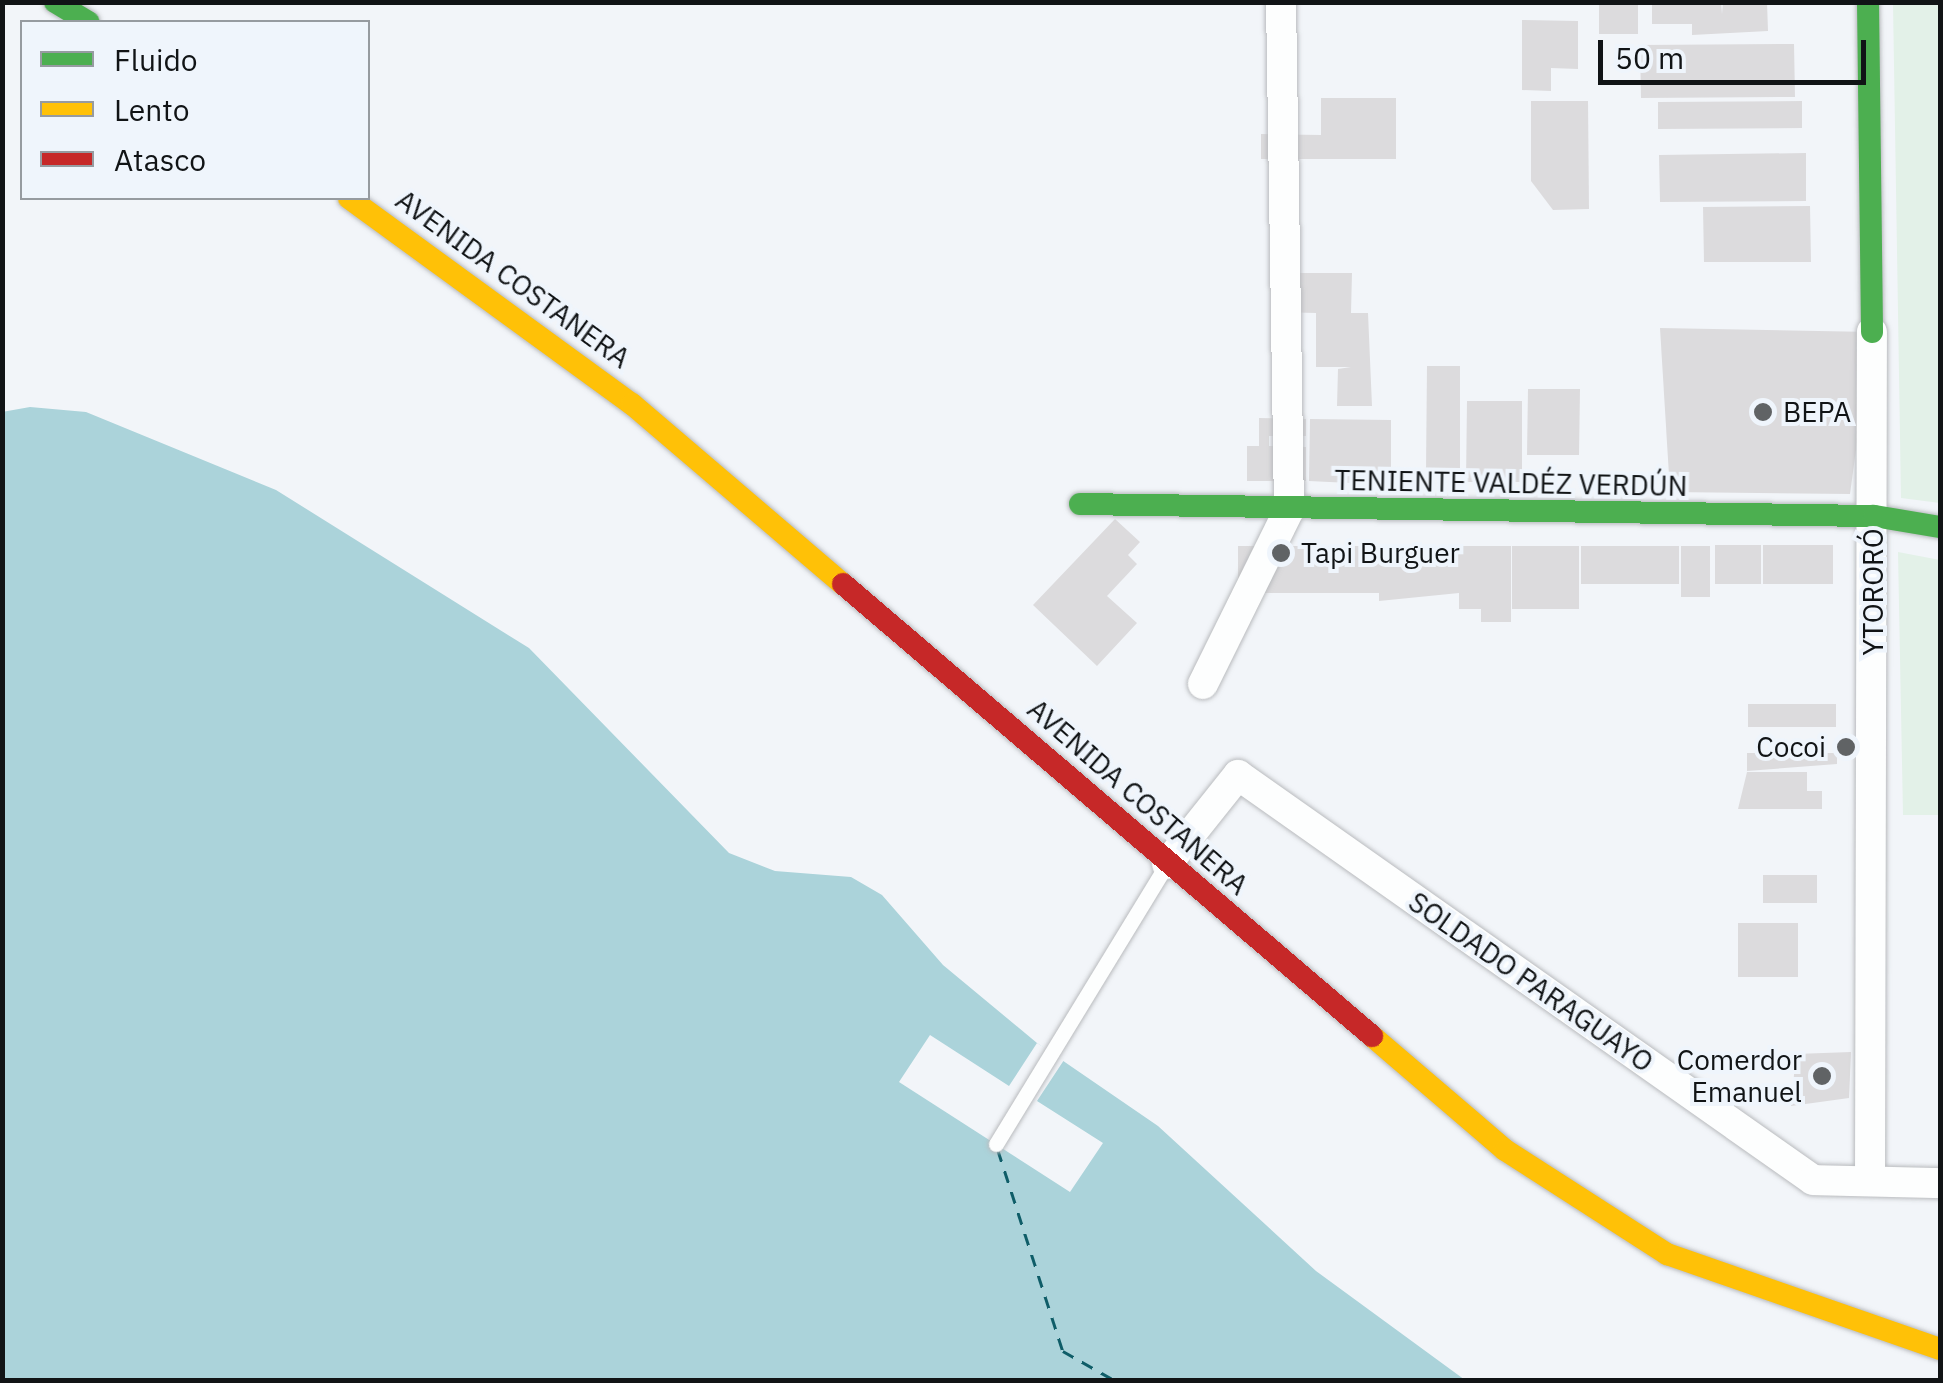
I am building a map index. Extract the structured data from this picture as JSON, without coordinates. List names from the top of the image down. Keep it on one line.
{"streets":{"street":["AVENIDA COSTANERA","TENIENTE VALDÉZ VERDÚN","YTORORÓ","SOLDADO PARAGUAYO"]},"crossings":[["AVENIDA COSTANERA","SOLDADO PARAGUAYO"],["TENIENTE VALDÉZ VERDÚN","YTORORÓ"],["YTORORÓ","SOLDADO PARAGUAYO"]],"places":["BEPA","Tapi Burguer","Cocoi","Comerdor Emanuel"],"legend":["Fluido","Lento","Atasco"],"scale_bar":"50 m"}
